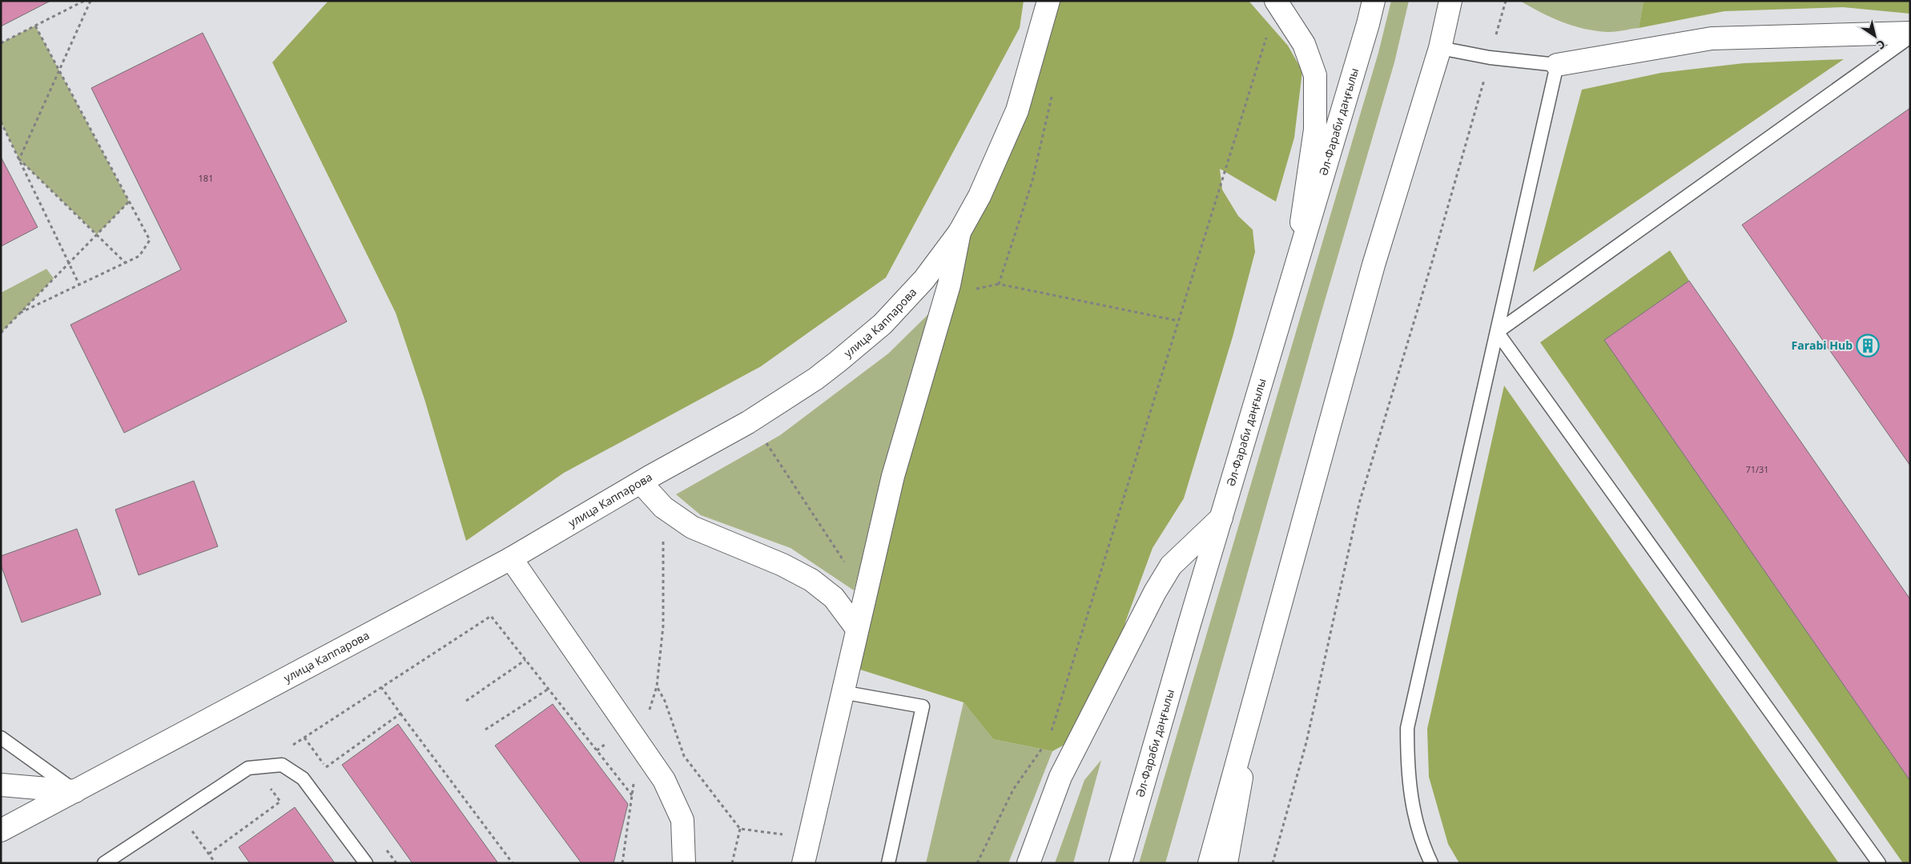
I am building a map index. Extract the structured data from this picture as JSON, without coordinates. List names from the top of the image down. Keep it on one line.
{"streets":{"street":["Әл-Фараби даңғылы","улица Каппарова"]},"places":{"building":["Farabi Hub"]},"house_numbers":["181","71/31"],"north":"bottom right"}
